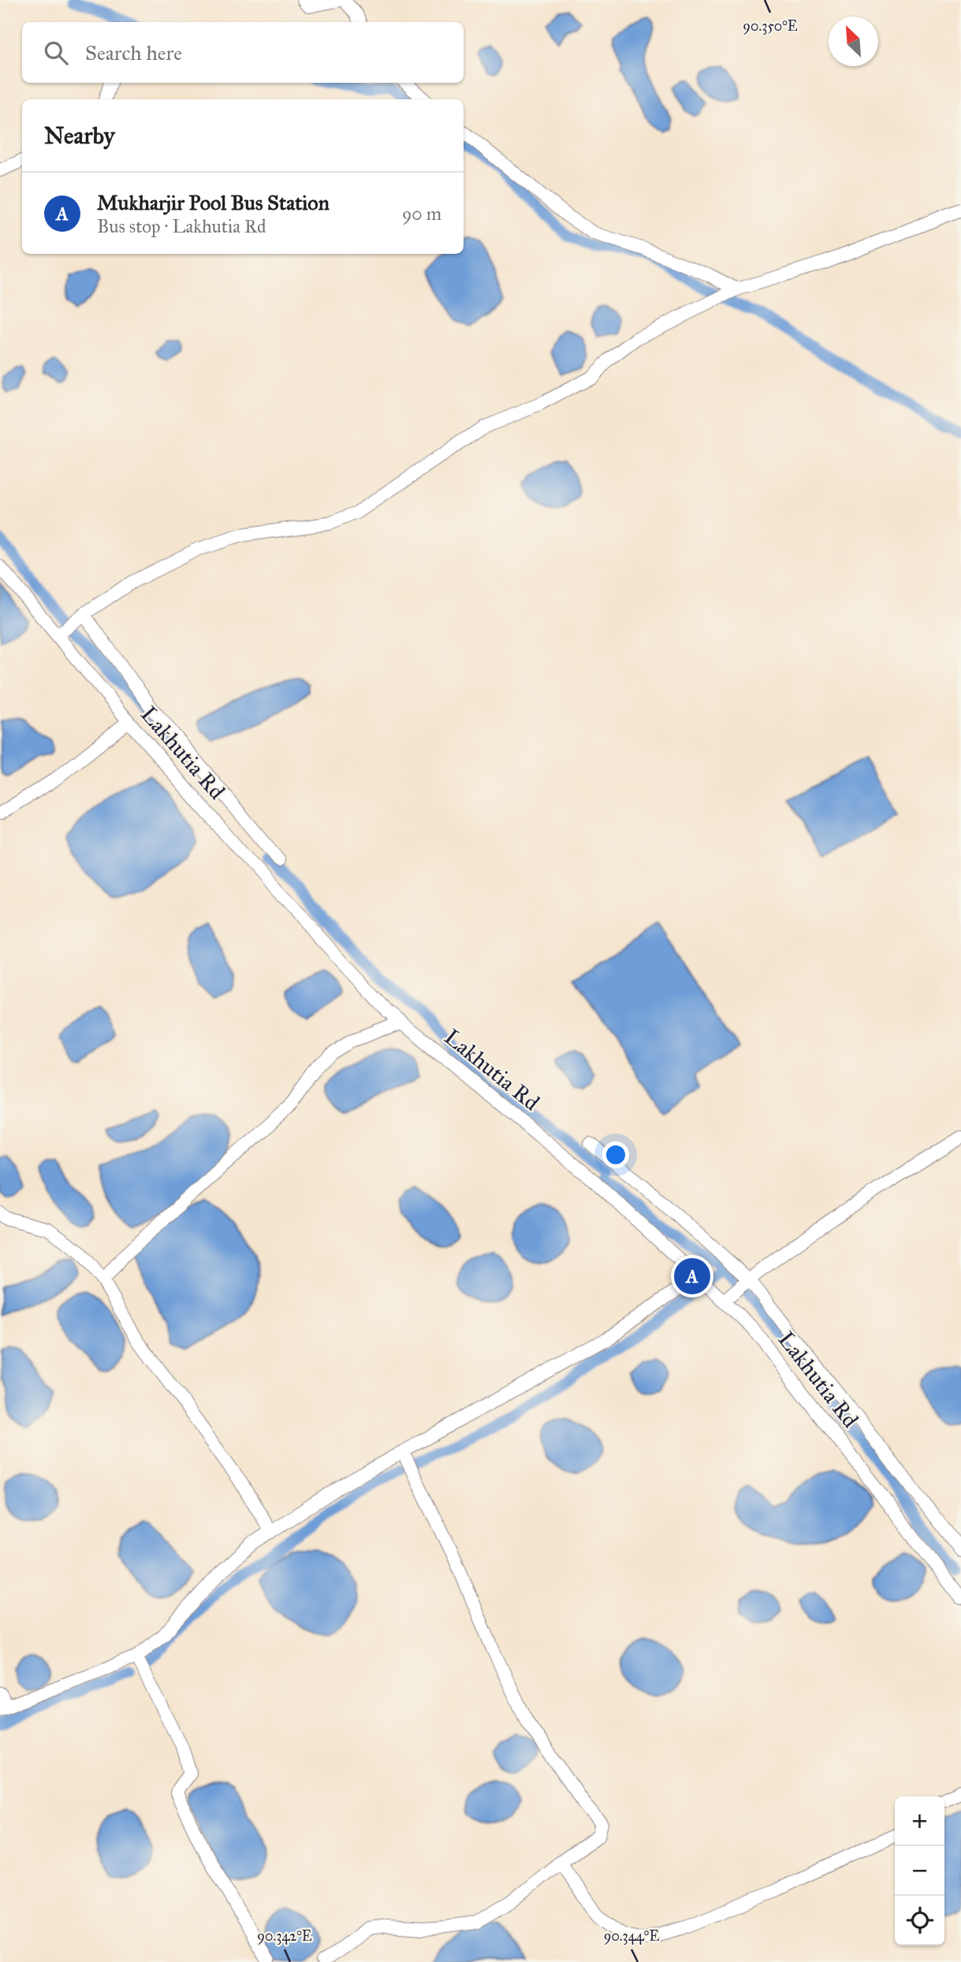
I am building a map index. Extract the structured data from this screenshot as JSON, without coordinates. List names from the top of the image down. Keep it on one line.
{"streets":{"street":["Lakhutia Rd"]},"north":"top left","page":{"search":"Search here","heading":"Nearby","list":[{"mark":"A","name":"Mukharjir Pool Bus Station","note":"Bus stop · Lakhutia Rd","value":"90 m"}],"pins":"A","map_buttons":["+","−"]},"coordinates":["90.350°E","90.342°E","90.344°E"]}
